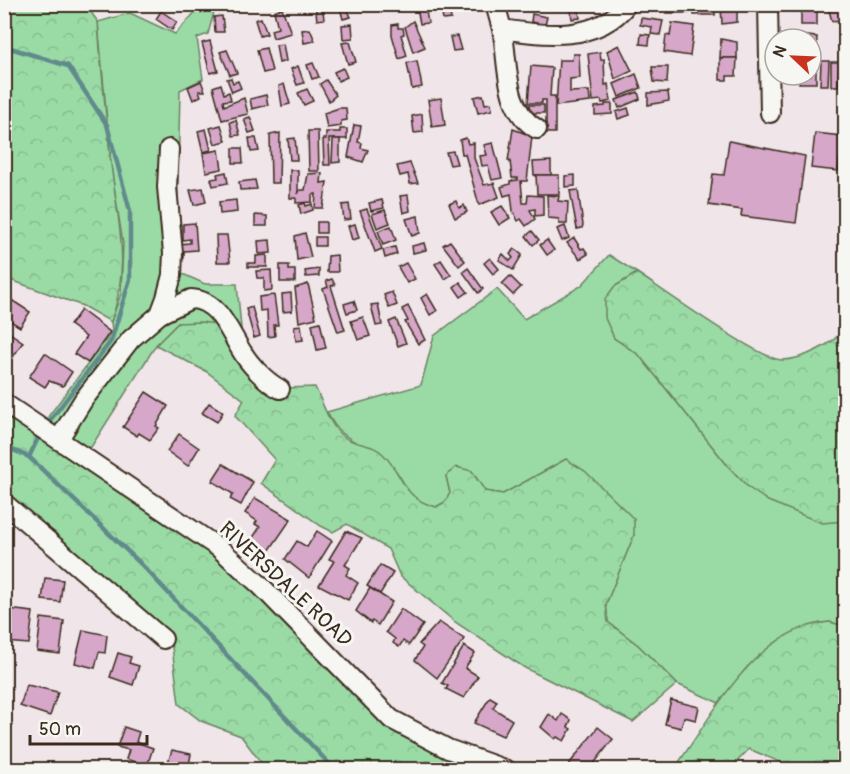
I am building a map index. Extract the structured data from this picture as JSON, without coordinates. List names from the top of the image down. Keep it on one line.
{"streets":{"street":["RIVERSDALE ROAD"]},"scale_bar":"50 m","north":"top left"}
